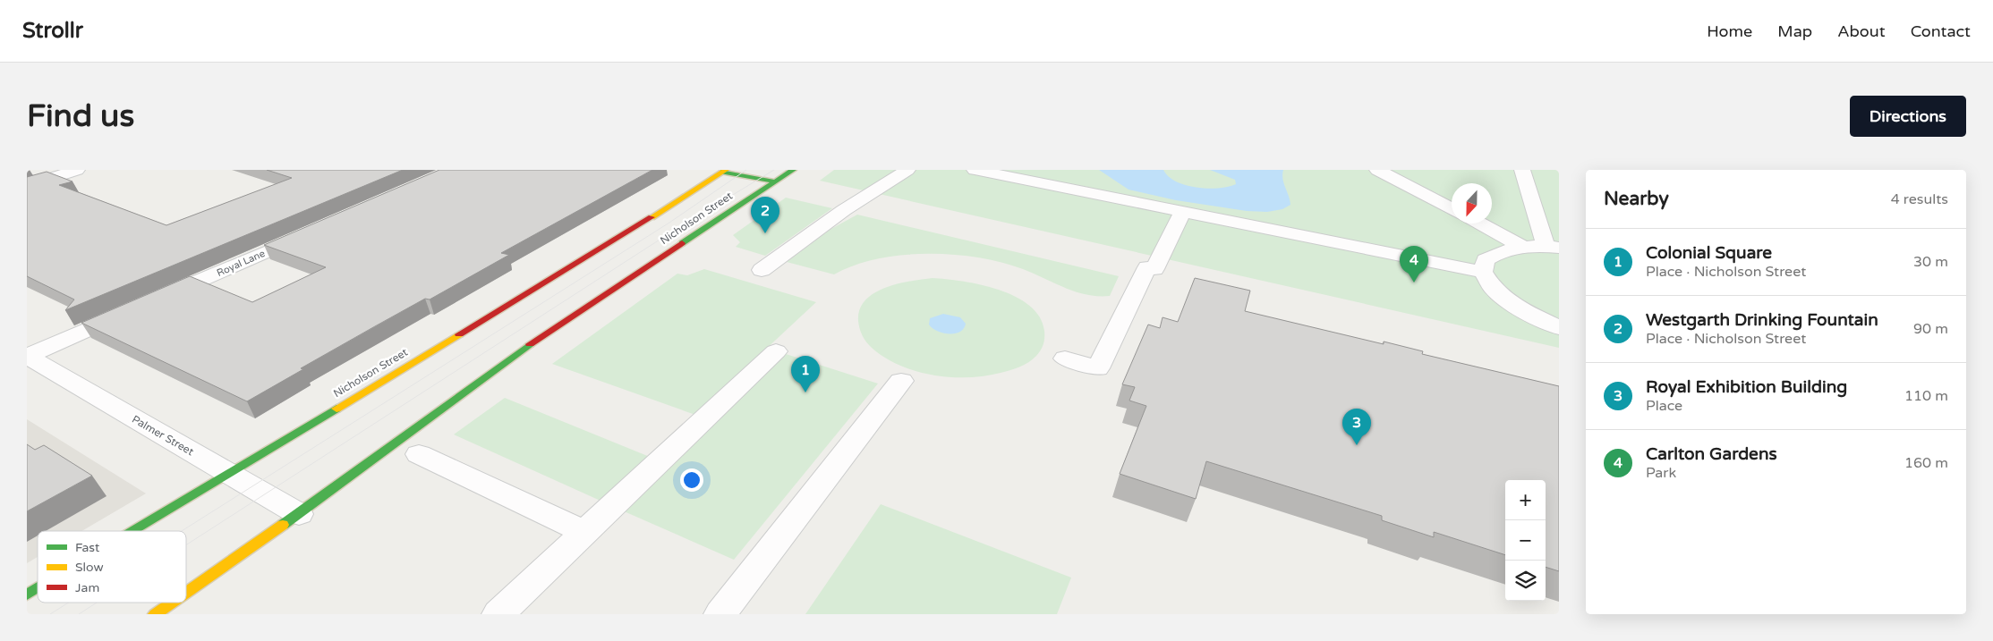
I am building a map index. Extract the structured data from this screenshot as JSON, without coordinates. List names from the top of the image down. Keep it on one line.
{"streets":{"main road":["Nicholson Street"],"street":["Royal Lane","Palmer Street"]},"crossings":[["Nicholson Street","Palmer Street"]],"legend":["Fast","Slow","Jam"],"north":"bottom","page":{"header":"Strollr","nav":["Home","Map","About","Contact"],"buttons":"Directions","title":"Find us","heading":["Nearby","4 results"],"pins":["2","4","1","3"],"list":[{"mark":"1","name":"Colonial Square","note":"Place · Nicholson Street","value":"30 m"},{"mark":"2","name":"Westgarth Drinking Fountain","note":"Place · Nicholson Street","value":"90 m"},{"mark":"3","name":"Royal Exhibition Building","note":"Place","value":"110 m"},{"mark":"4","name":"Carlton Gardens","note":"Park","value":"160 m"}],"map_buttons":["+","−"]}}
